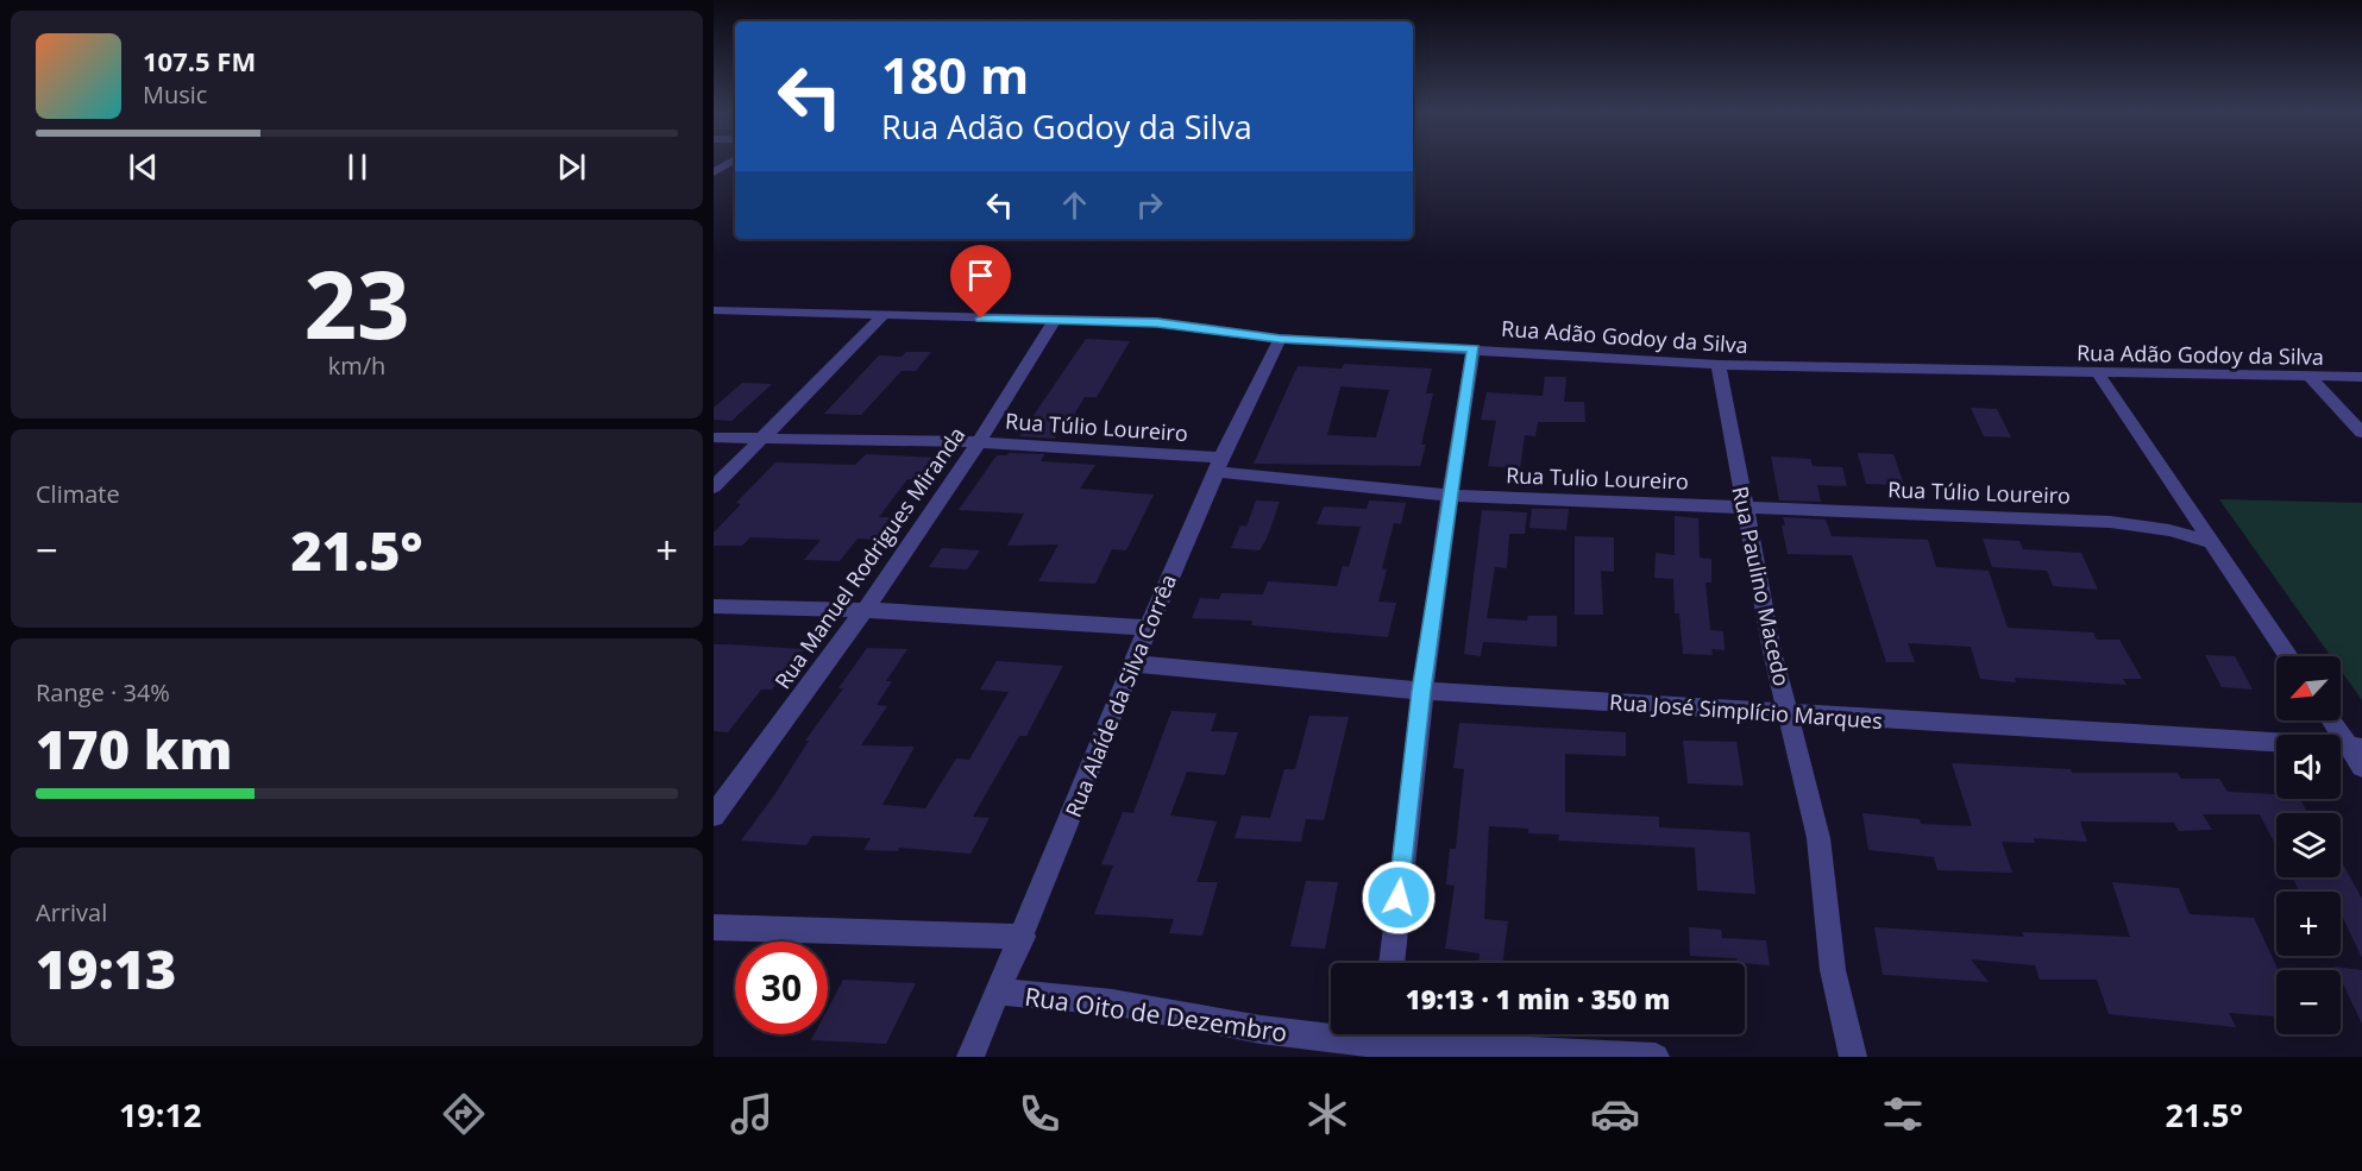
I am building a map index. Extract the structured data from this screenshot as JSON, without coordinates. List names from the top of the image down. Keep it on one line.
{"streets":{"street":["Rua Adão Godoy da Silva","Rua Túlio Loureiro","Rua Tulio Loureiro","Rua Manuel Rodrigues Miranda","Rua Paulino Macedo","Rua Alaíde da Silva Corrêa","Rua José Simplício Marques","Rua Oito de Dezembro"]},"crossings":[["Rua Adão Godoy da Silva","Rua Manuel Rodrigues Miranda"],["Rua Adão Godoy da Silva","Rua Paulino Macedo"],["Rua Adão Godoy da Silva","Rua Alaíde da Silva Corrêa"],["Rua Túlio Loureiro","Rua Tulio Loureiro"],["Rua Túlio Loureiro","Rua Manuel Rodrigues Miranda"],["Rua Túlio Loureiro","Rua Paulino Macedo"],["Rua Túlio Loureiro","Rua Alaíde da Silva Corrêa"],["Rua Tulio Loureiro","Rua Paulino Macedo"],["Rua Paulino Macedo","Rua José Simplício Marques"],["Rua Alaíde da Silva Corrêa","Rua José Simplício Marques"],["Rua Alaíde da Silva Corrêa","Rua Oito de Dezembro"]],"north":"bottom left","page":{"turn":["180 m","Rua Adão Godoy da Silva"],"song":["107.5 FM","Music"],"tile":[["23","km/h"],"Climate",["Range · 34%","170 km"],["Arrival","19:13"]],"heat":["−","21.5°","+"],"map_buttons":["+","−"],"limit":"30","trip":"19:13 · 1 min · 350 m","tabs":["19:12","21.5°"]}}
